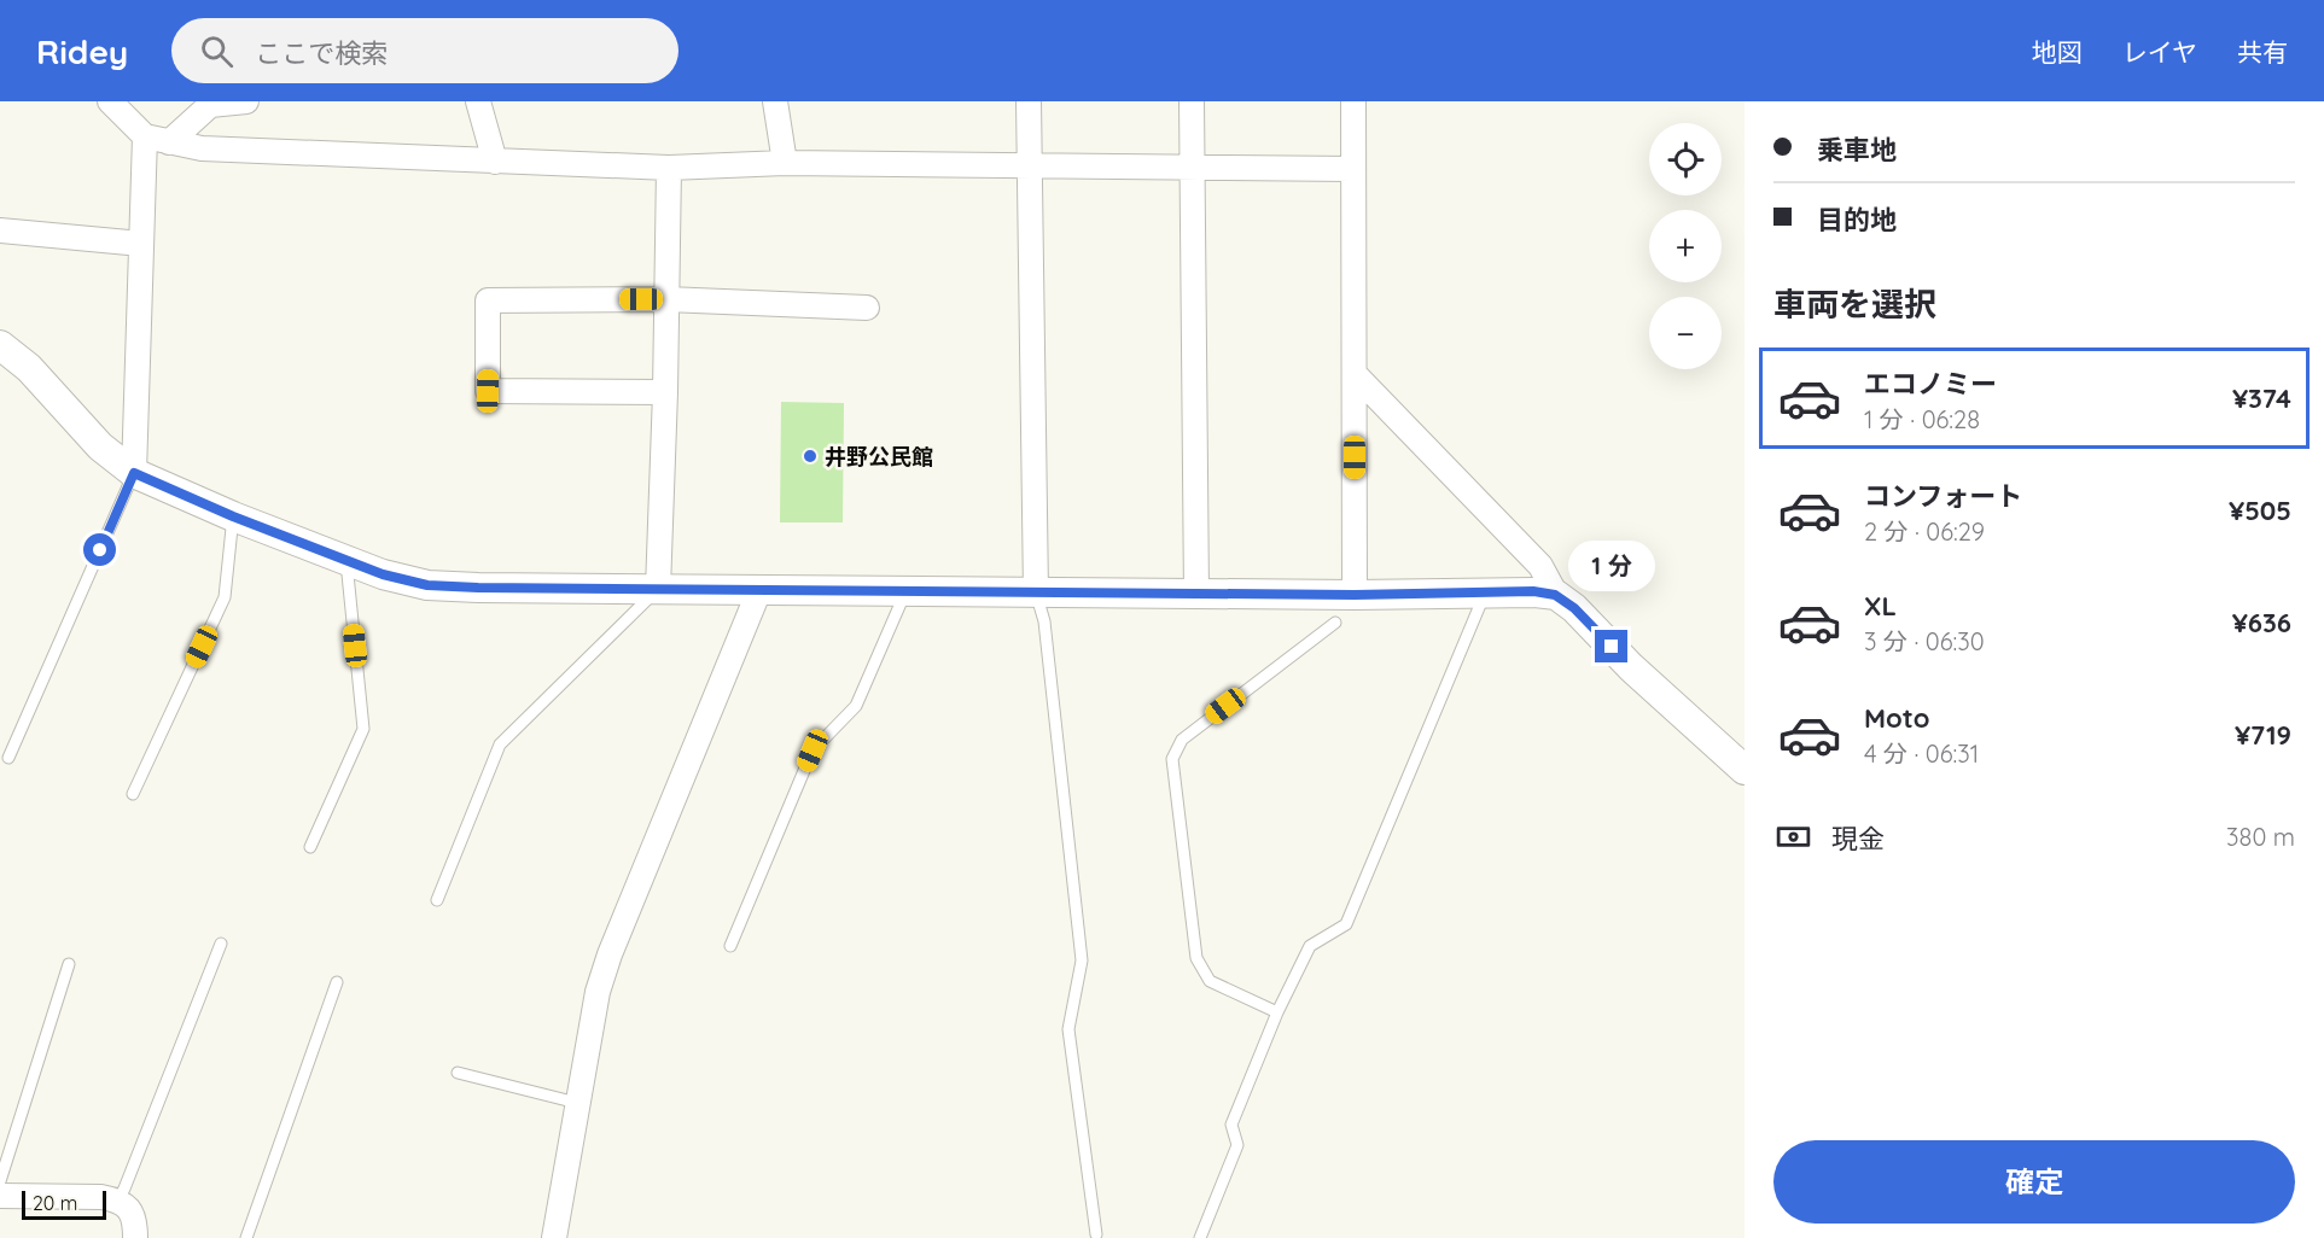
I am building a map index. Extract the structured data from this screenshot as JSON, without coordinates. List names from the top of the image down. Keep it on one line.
{"places":["井野公民館"],"scale_bar":"20 m","page":{"header":"Ridey","search":"ここで検索","nav":["地図","レイヤ","共有"],"banner":["乗車地","目的地"],"map_buttons":["+","−"],"heading":"車両を選択","list":[{"name":"エコノミー","note":"1 分 · 06:28","value":"¥374"},{"name":"コンフォート","note":"2 分 · 06:29","value":"¥505"},{"name":"XL","note":"3 分 · 06:30","value":"¥636"},{"name":"Moto","note":"4 分 · 06:31","value":"¥719"}],"bubble":"1 分","pay":["現金","380 m"],"buttons":"確定","scale":"20 m"}}
